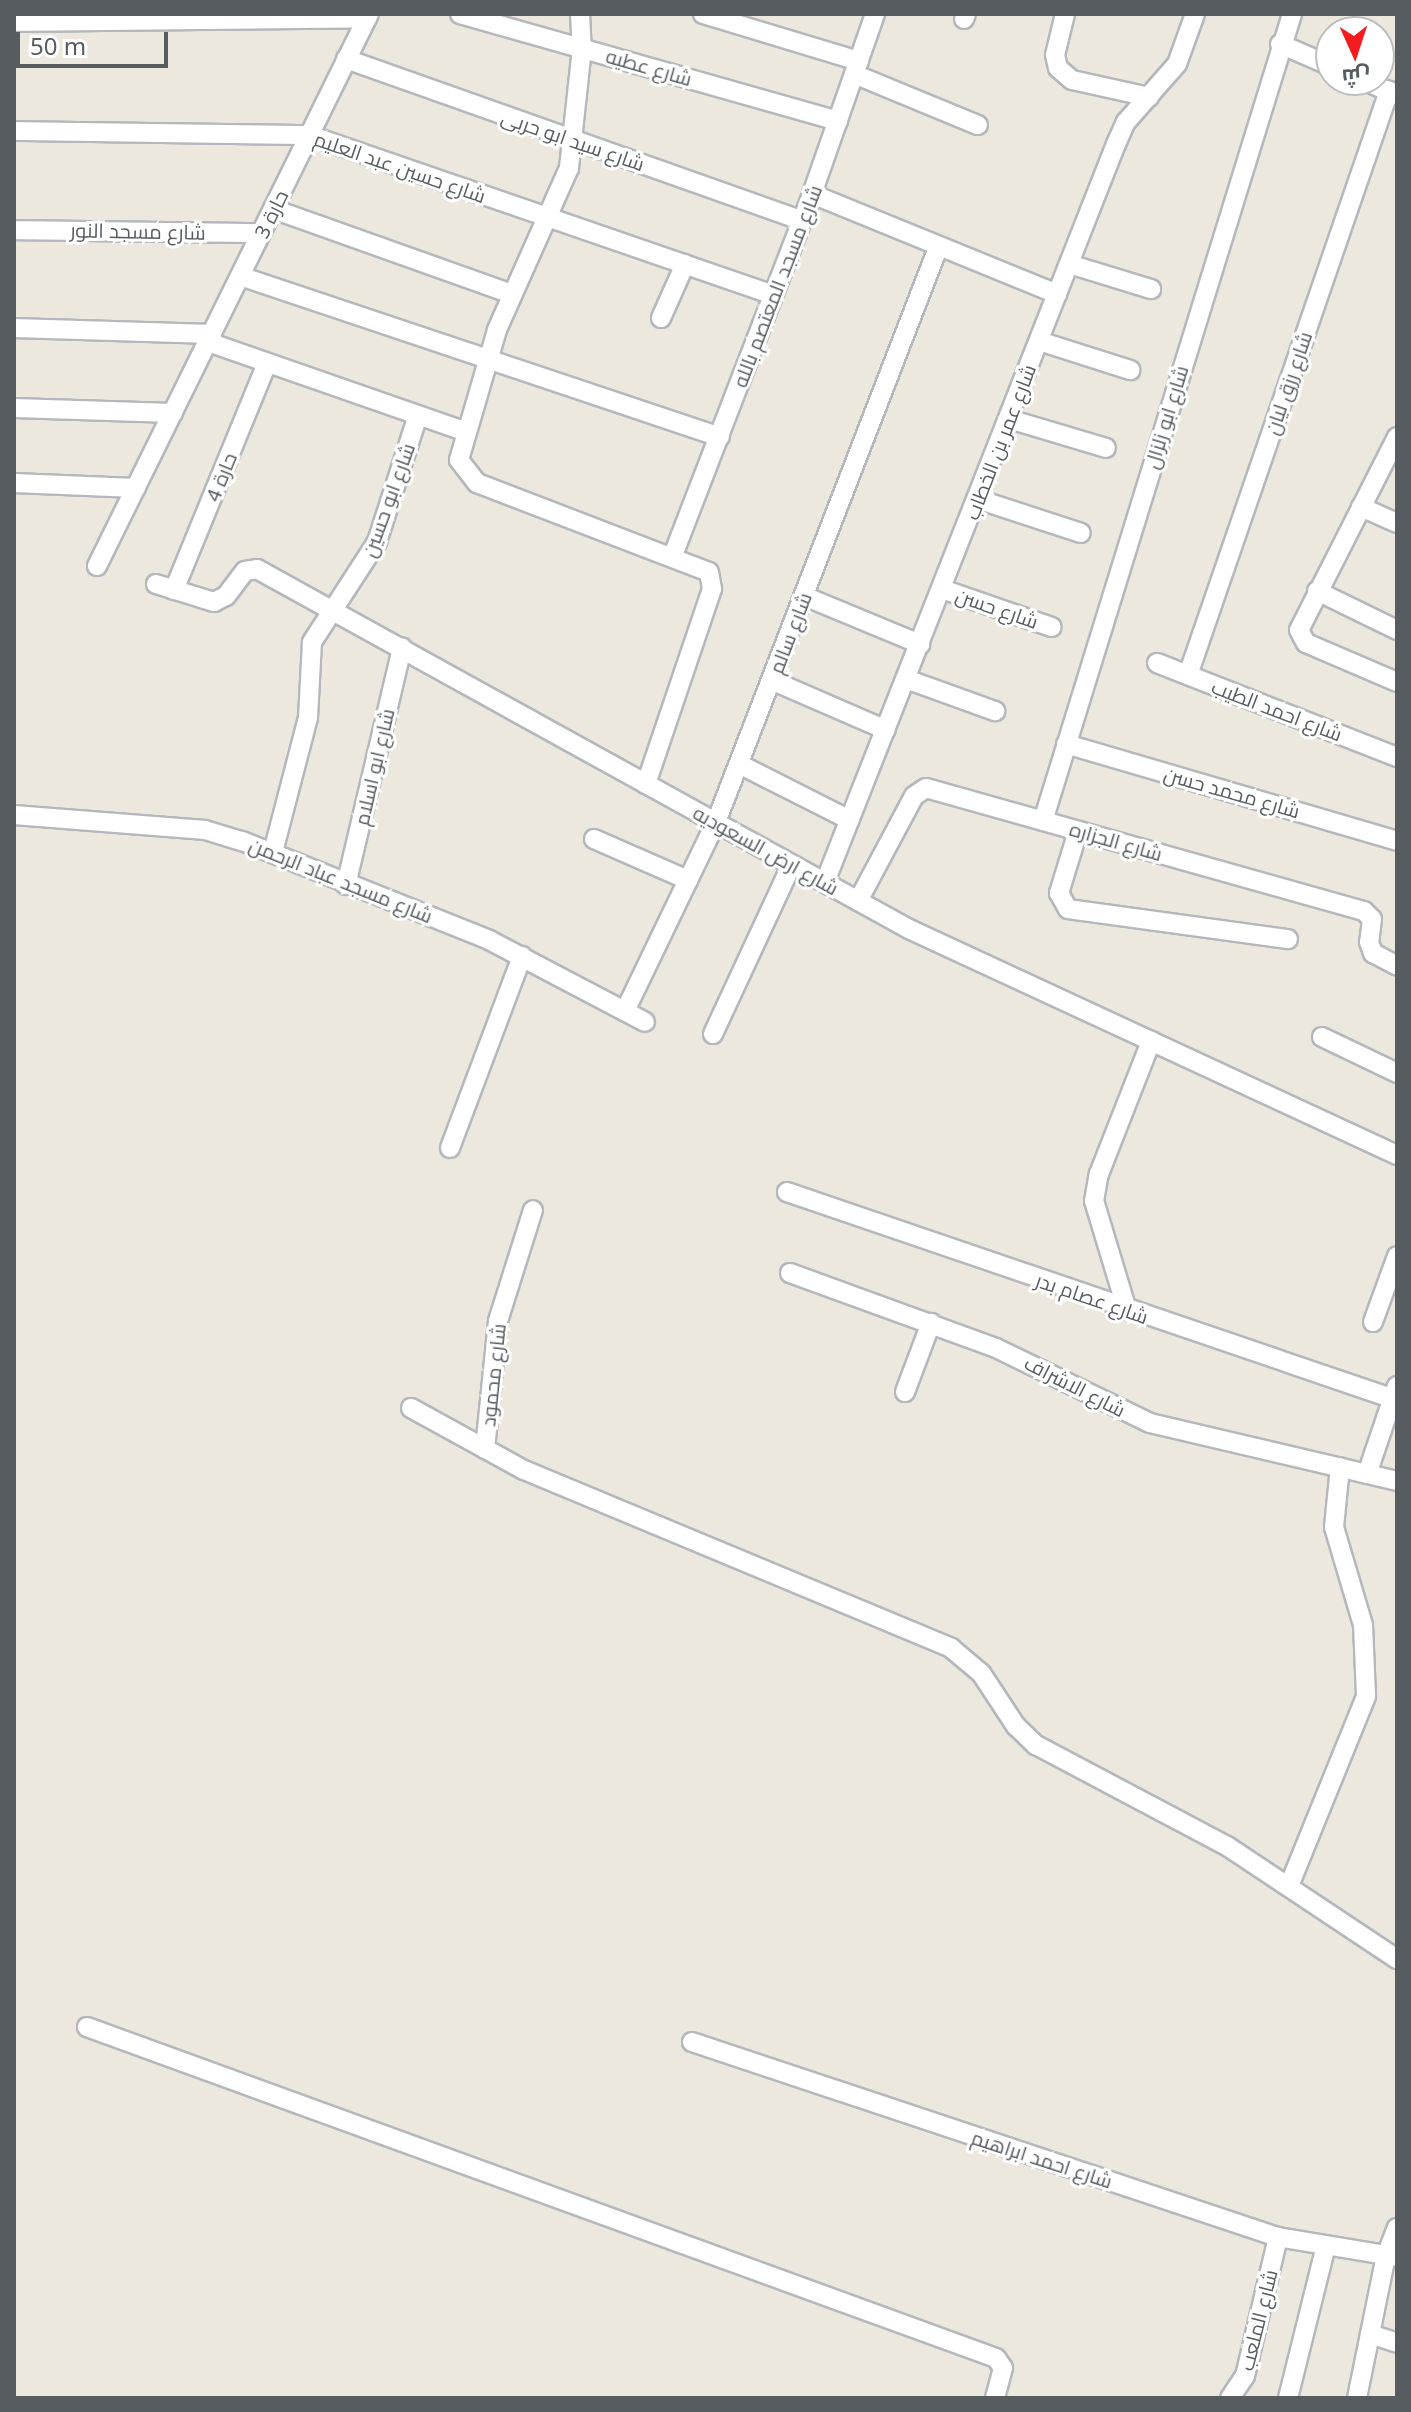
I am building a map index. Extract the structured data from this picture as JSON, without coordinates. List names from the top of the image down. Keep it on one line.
{"streets":{"street":["شارع عطيه","شارع سيد ابو حربى","شارع حسين عبد العليم","حارة 3","شارع مسجد النور","شارع مسجد المعتصم بالله","شارع رزق ليان","شارع ابو زلزال","شارع عمر بن الخطاب","حارة 4","شارع ابو حسين","شارع حسن","شارع سالم","شارع احمد الطيب","شارع ابو اسلام","شارع محمد حسن","شارع الجزاره","شارع ارض السعوديه","شارع مسجد عباد الرحمن","شارع عصام بدر","شارع محمود","شارع الاشراف","شارع احمد ابراهيم","شارع الملعب"]},"crossings":[["شارع عطيه","شارع مسجد المعتصم بالله"],["شارع سيد ابو حربى","حارة 3"],["شارع سيد ابو حربى","شارع مسجد المعتصم بالله"],["شارع حسين عبد العليم","حارة 3"],["شارع حسين عبد العليم","شارع مسجد المعتصم بالله"],["حارة 3","شارع مسجد النور"],["شارع رزق ليان","شارع احمد الطيب"],["شارع ابو زلزال","شارع محمد حسن"],["شارع ابو زلزال","شارع الجزاره"],["شارع عمر بن الخطاب","شارع حسن"],["شارع عمر بن الخطاب","شارع ارض السعوديه"],["حارة 4","شارع ارض السعوديه"],["شارع ابو حسين","شارع ارض السعوديه"],["شارع ابو حسين","شارع مسجد عباد الرحمن"],["شارع سالم","شارع ارض السعوديه"],["شارع سالم","شارع مسجد عباد الرحمن"],["شارع ابو اسلام","شارع ارض السعوديه"],["شارع ابو اسلام","شارع مسجد عباد الرحمن"],["شارع الجزاره","شارع ارض السعوديه"],["شارع احمد ابراهيم","شارع الملعب"]],"scale_bar":"50 m","north":"bottom"}
